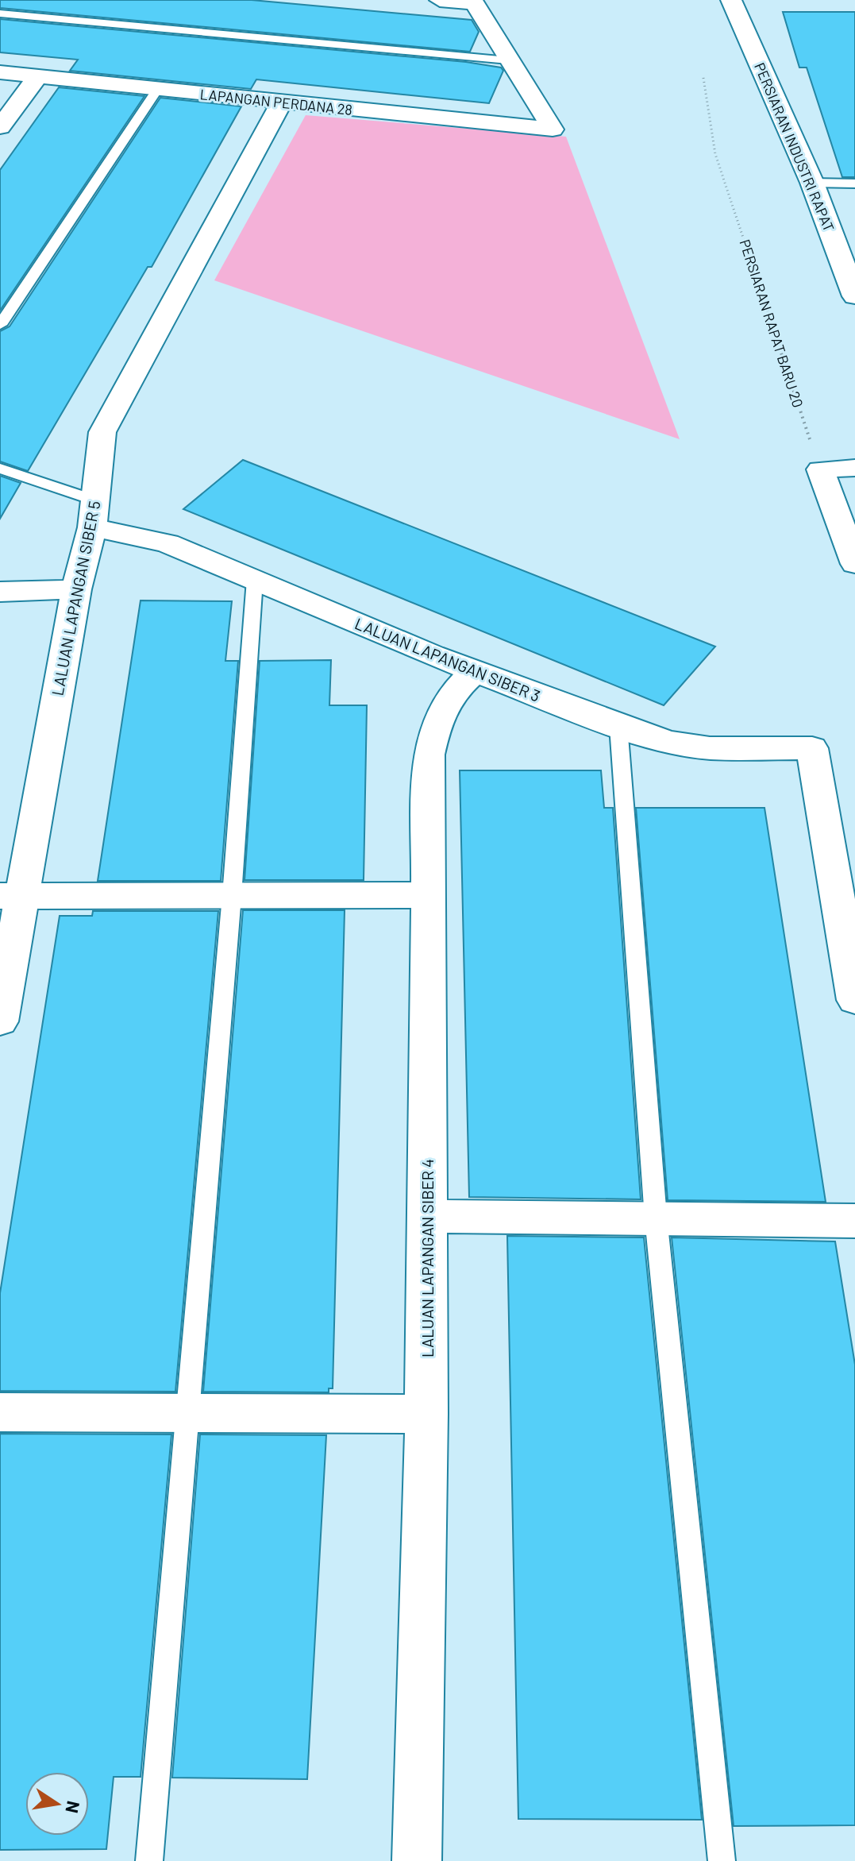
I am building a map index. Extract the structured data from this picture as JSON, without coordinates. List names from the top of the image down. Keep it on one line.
{"streets":{"street":["LAPANGAN PERDANA 28","PERSIARAN INDUSTRI RAPAT","LALUAN LAPANGAN SIBER 5","LALUAN LAPANGAN SIBER 3","LALUAN LAPANGAN SIBER 4"],"path":["PERSIARAN RAPAT BARU 20"]},"crossings":[["LAPANGAN PERDANA 28","LALUAN LAPANGAN SIBER 5"],["LALUAN LAPANGAN SIBER 5","LALUAN LAPANGAN SIBER 3"],["LALUAN LAPANGAN SIBER 3","LALUAN LAPANGAN SIBER 4"]],"north":"right"}
